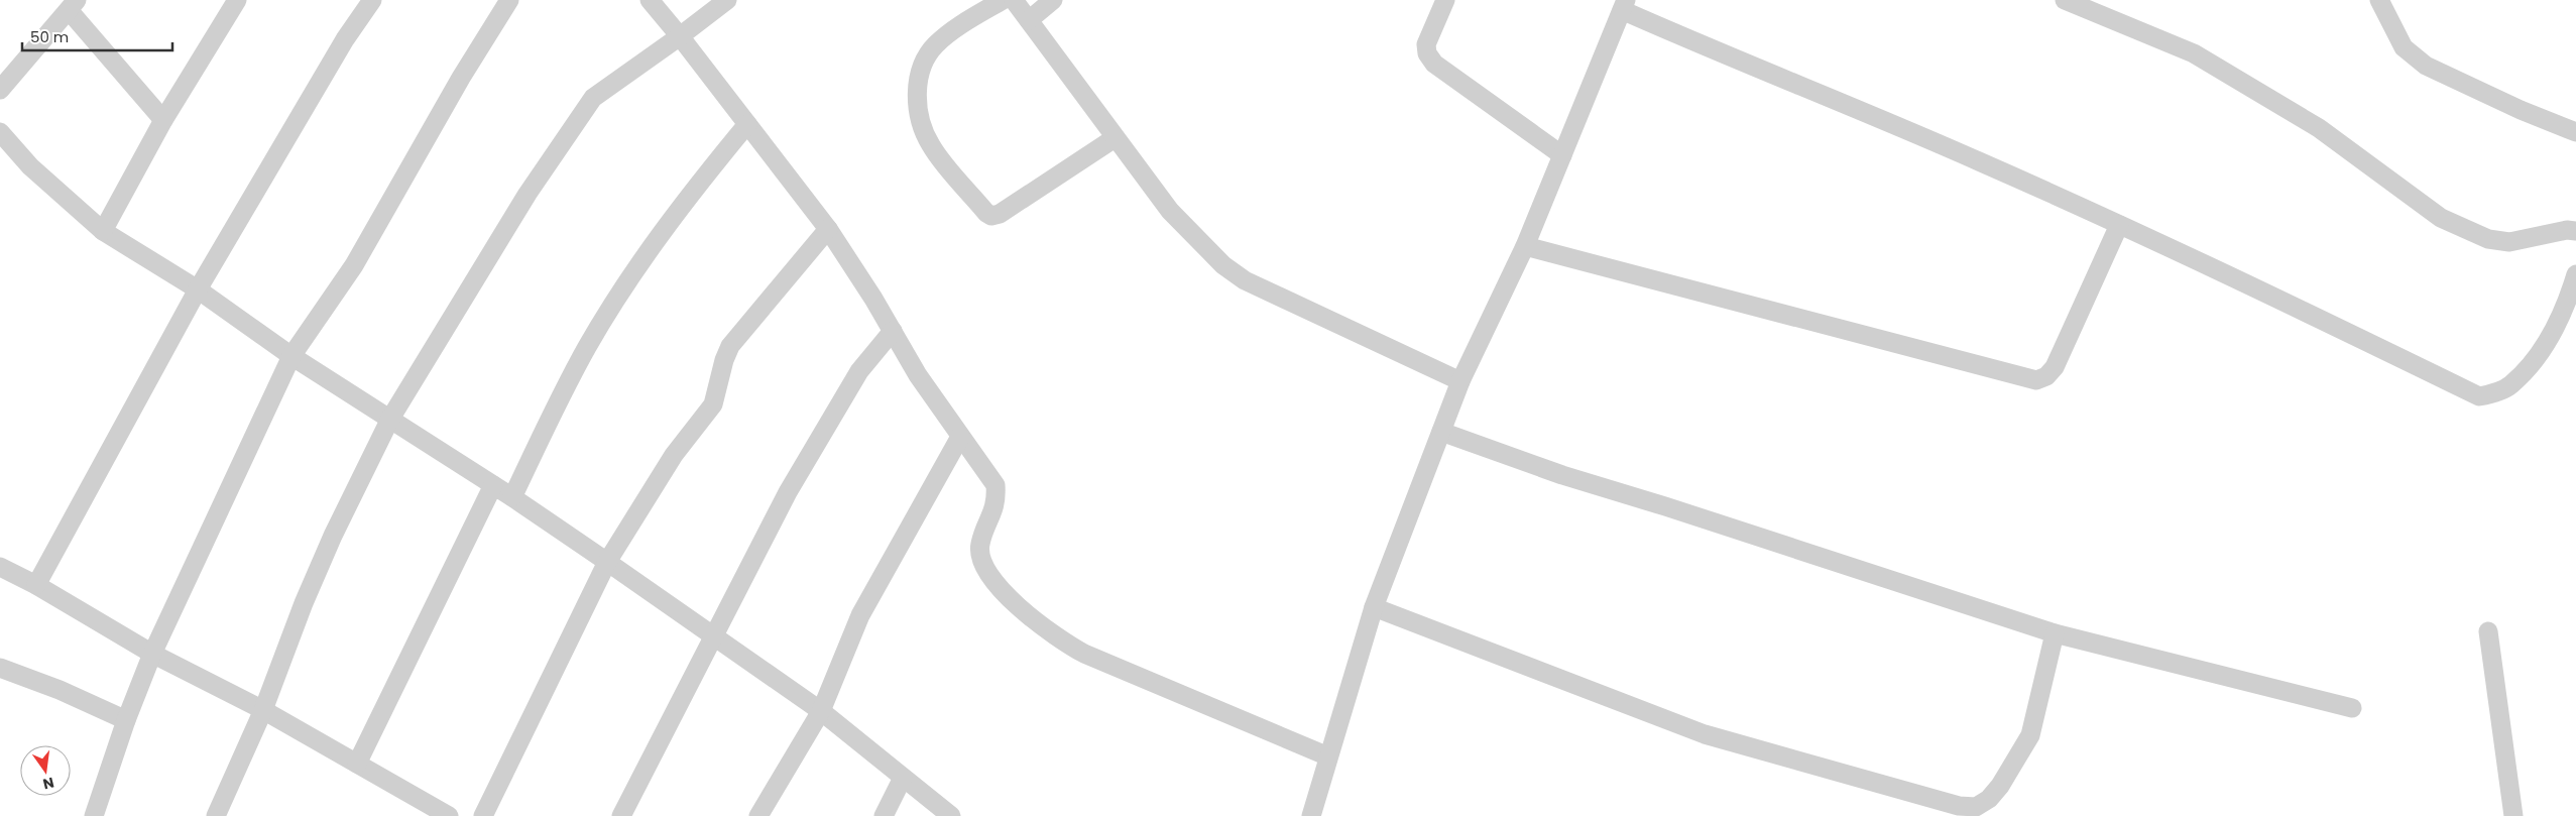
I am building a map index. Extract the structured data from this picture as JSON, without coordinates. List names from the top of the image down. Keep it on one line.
{"scale_bar":"50 m","north":"bottom"}
